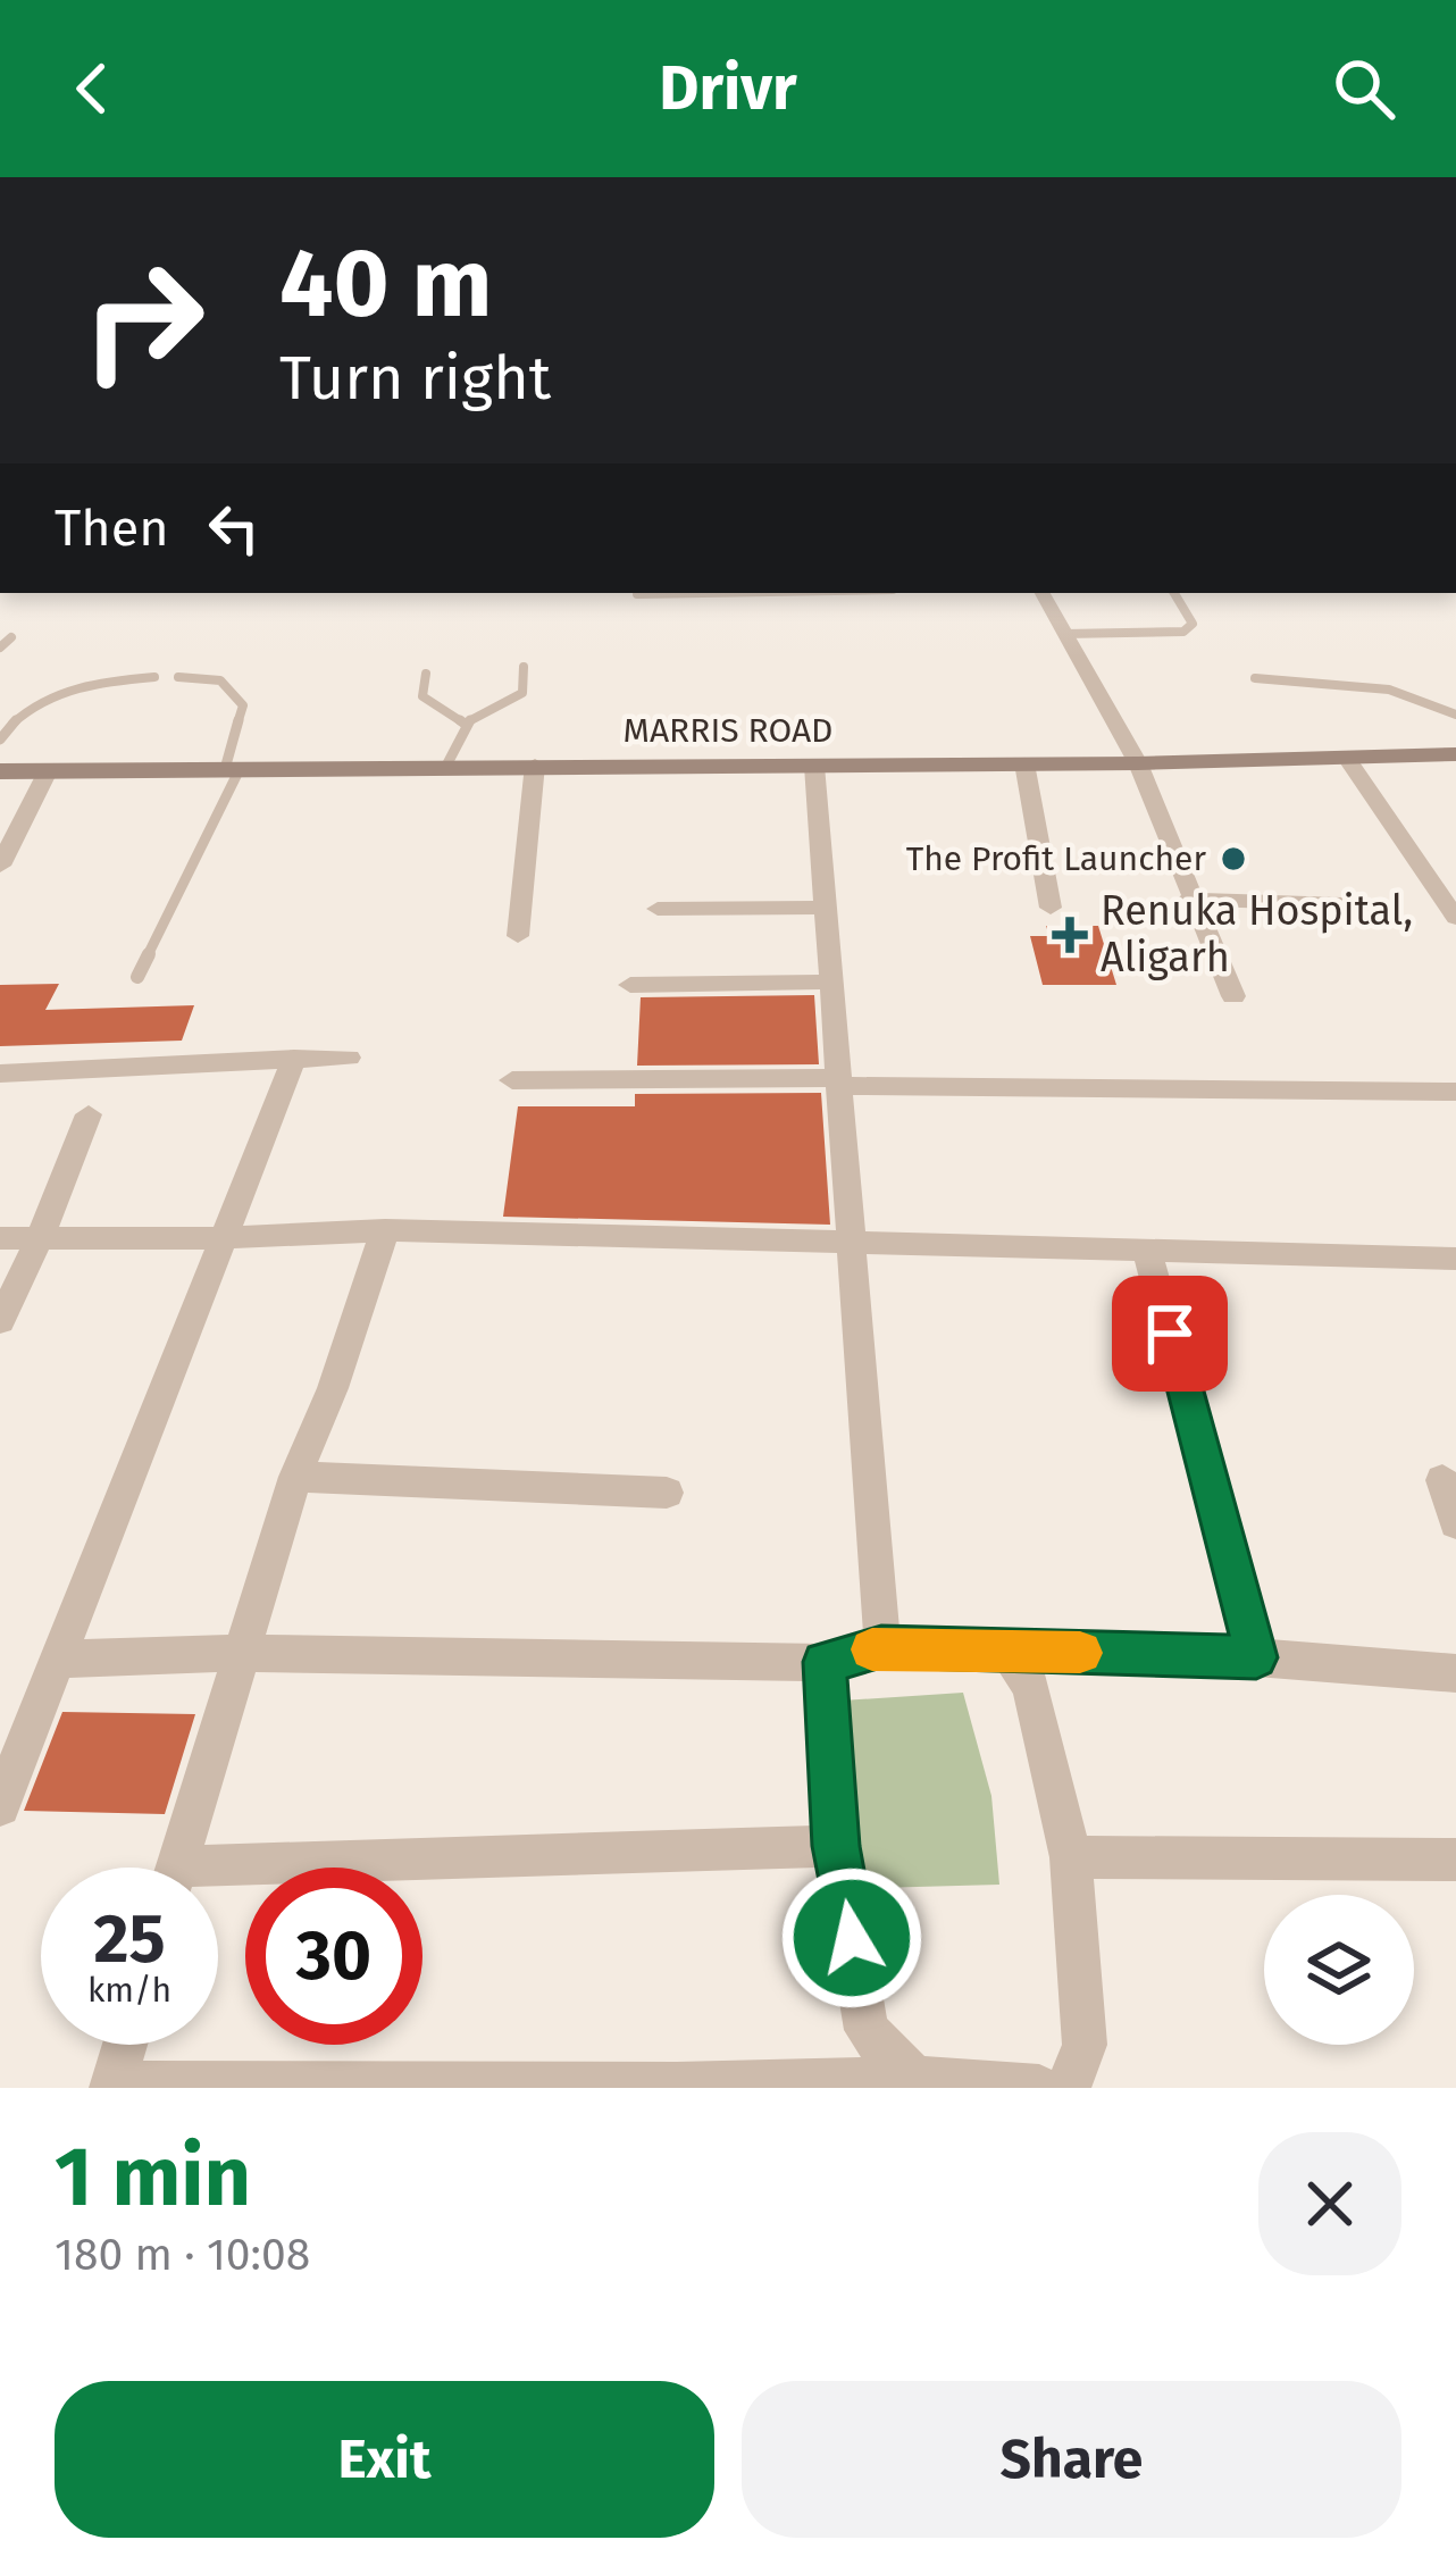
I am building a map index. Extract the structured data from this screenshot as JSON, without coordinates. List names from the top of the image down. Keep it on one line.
{"streets":{"street":["MARRIS ROAD"]},"places":{"other":["The Profit Launcher"],"health":["Renuka Hospital, Aligarh"]},"page":{"header":"Drivr","turn":["40 m","Turn right"],"then":"Then","speed":"25 km/h","limit":"30","heading":["1 min","180 m · 10:08"],"buttons":["Exit","Share"]}}
